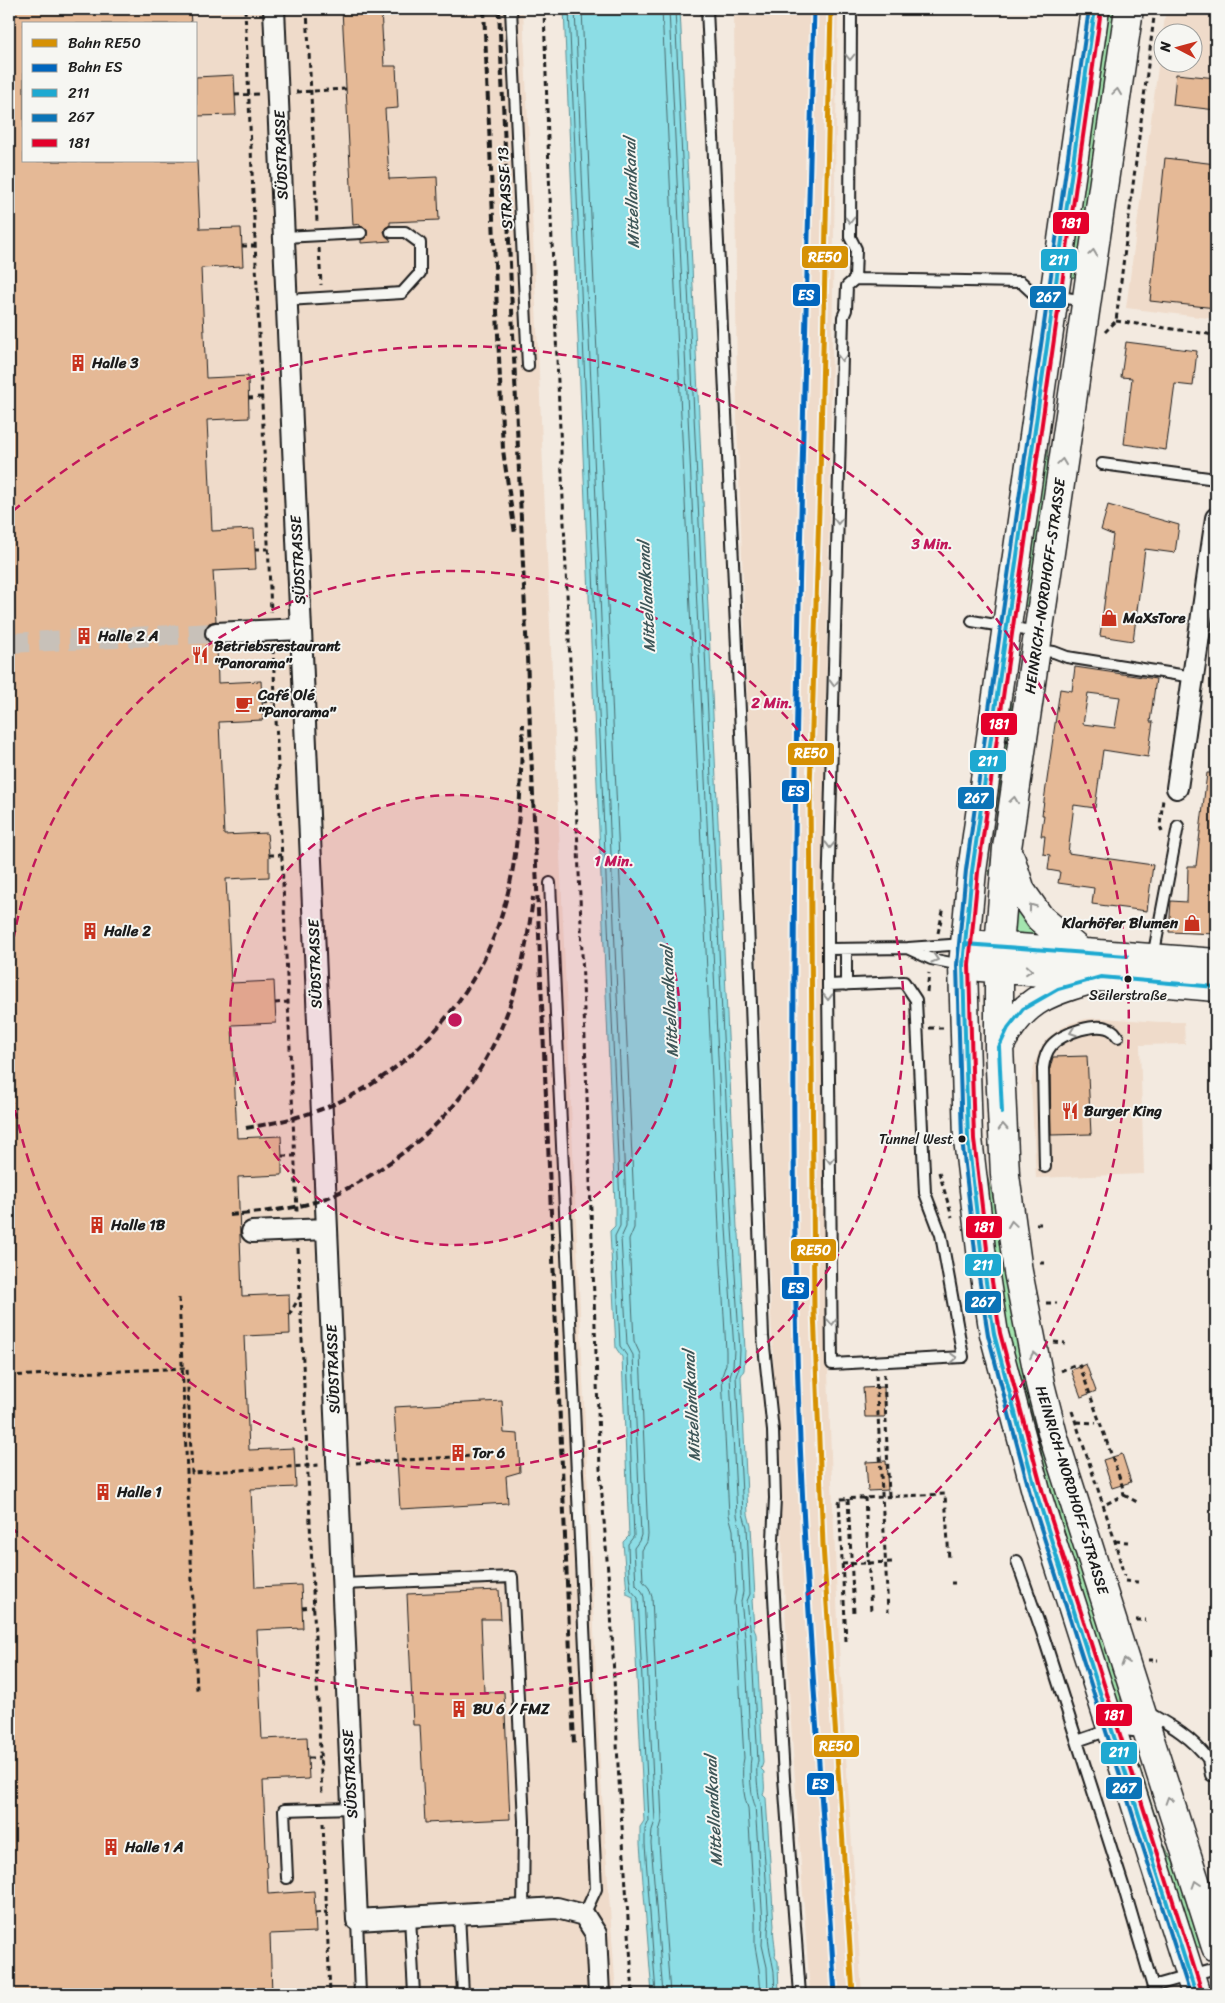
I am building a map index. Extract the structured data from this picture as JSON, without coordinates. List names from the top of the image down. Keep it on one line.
{"streets":{"main road":["HEINRICH-NORDHOFF-STRASSE"],"street":["SÜDSTRASSE"],"lane":["STRASSE 13"]},"water":["Mittellandkanal"],"places":{"building":["Halle 3","Halle 2 A","Halle 2","Halle 1B","Tor 6","Halle 1","BU 6 / FMZ","Halle 1 A"],"shop":["MaXsTore","Klarhöfer Blumen"],"restaurant":["Betriebsrestaurant \"Panorama\"","Burger King"],"cafe":["Café Olé \"Panorama\""],"other":["Seilerstraße","Tunnel West"]},"lines":["rail line RE50","rail line ES","transit line 211","transit line 267","transit line 181"],"legend":["Bahn RE50","Bahn ES","211","267","181"],"north":"left","rings":["3 Min.","2 Min.","1 Min."]}
